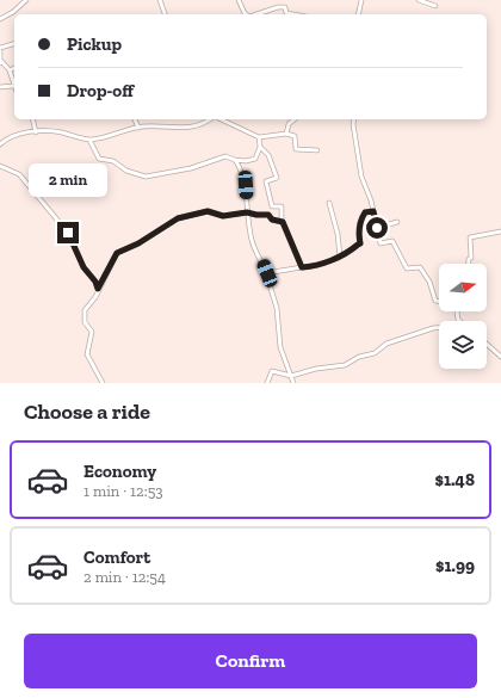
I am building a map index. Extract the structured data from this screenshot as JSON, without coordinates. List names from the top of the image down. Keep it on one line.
{"north":"right","page":{"banner":["Pickup","Drop-off"],"bubble":"2 min","heading":"Choose a ride","list":[{"name":"Economy","note":"1 min · 12:53","value":"$1.48"},{"name":"Comfort","note":"2 min · 12:54","value":"$1.99"}],"buttons":"Confirm"}}
